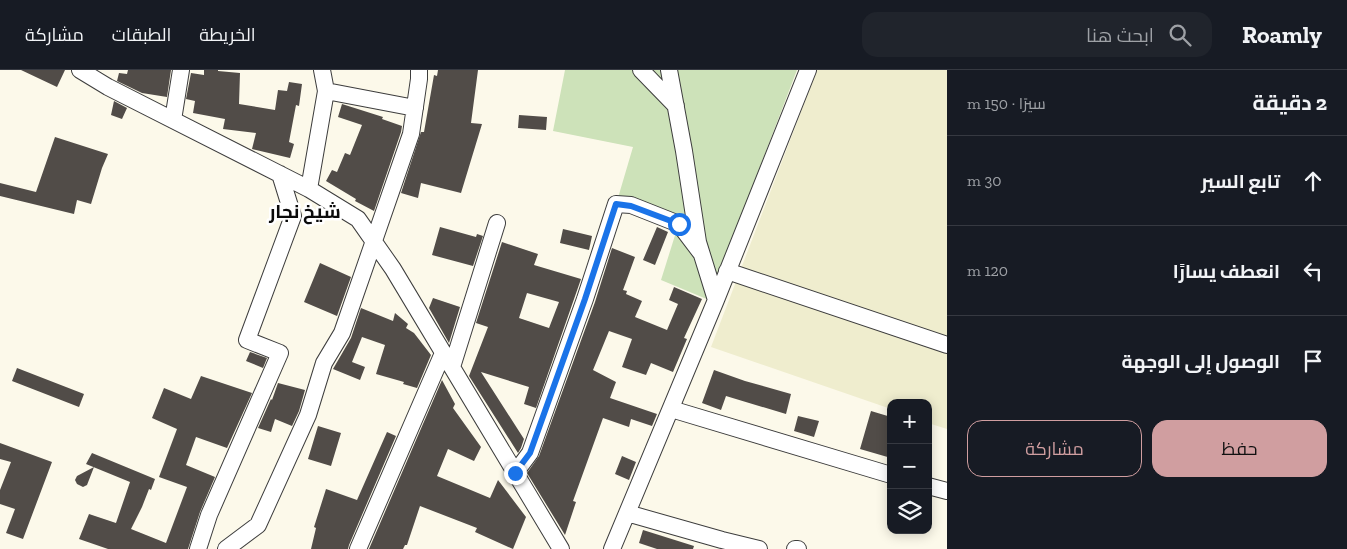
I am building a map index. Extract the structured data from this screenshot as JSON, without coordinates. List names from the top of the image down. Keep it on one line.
{"districts":["شيخ نجار"],"page":{"header":"Roamly","search":"ابحث هنا","nav":["الخريطة","الطبقات","مشاركة"],"heading":["2 دقيقة","سيرًا · 150 m"],"list":[["تابع السير","30 m"],["انعطف يسارًا","120 m"],"الوصول إلى الوجهة"],"map_buttons":["+","−"],"buttons":["حفظ","مشاركة"]}}
